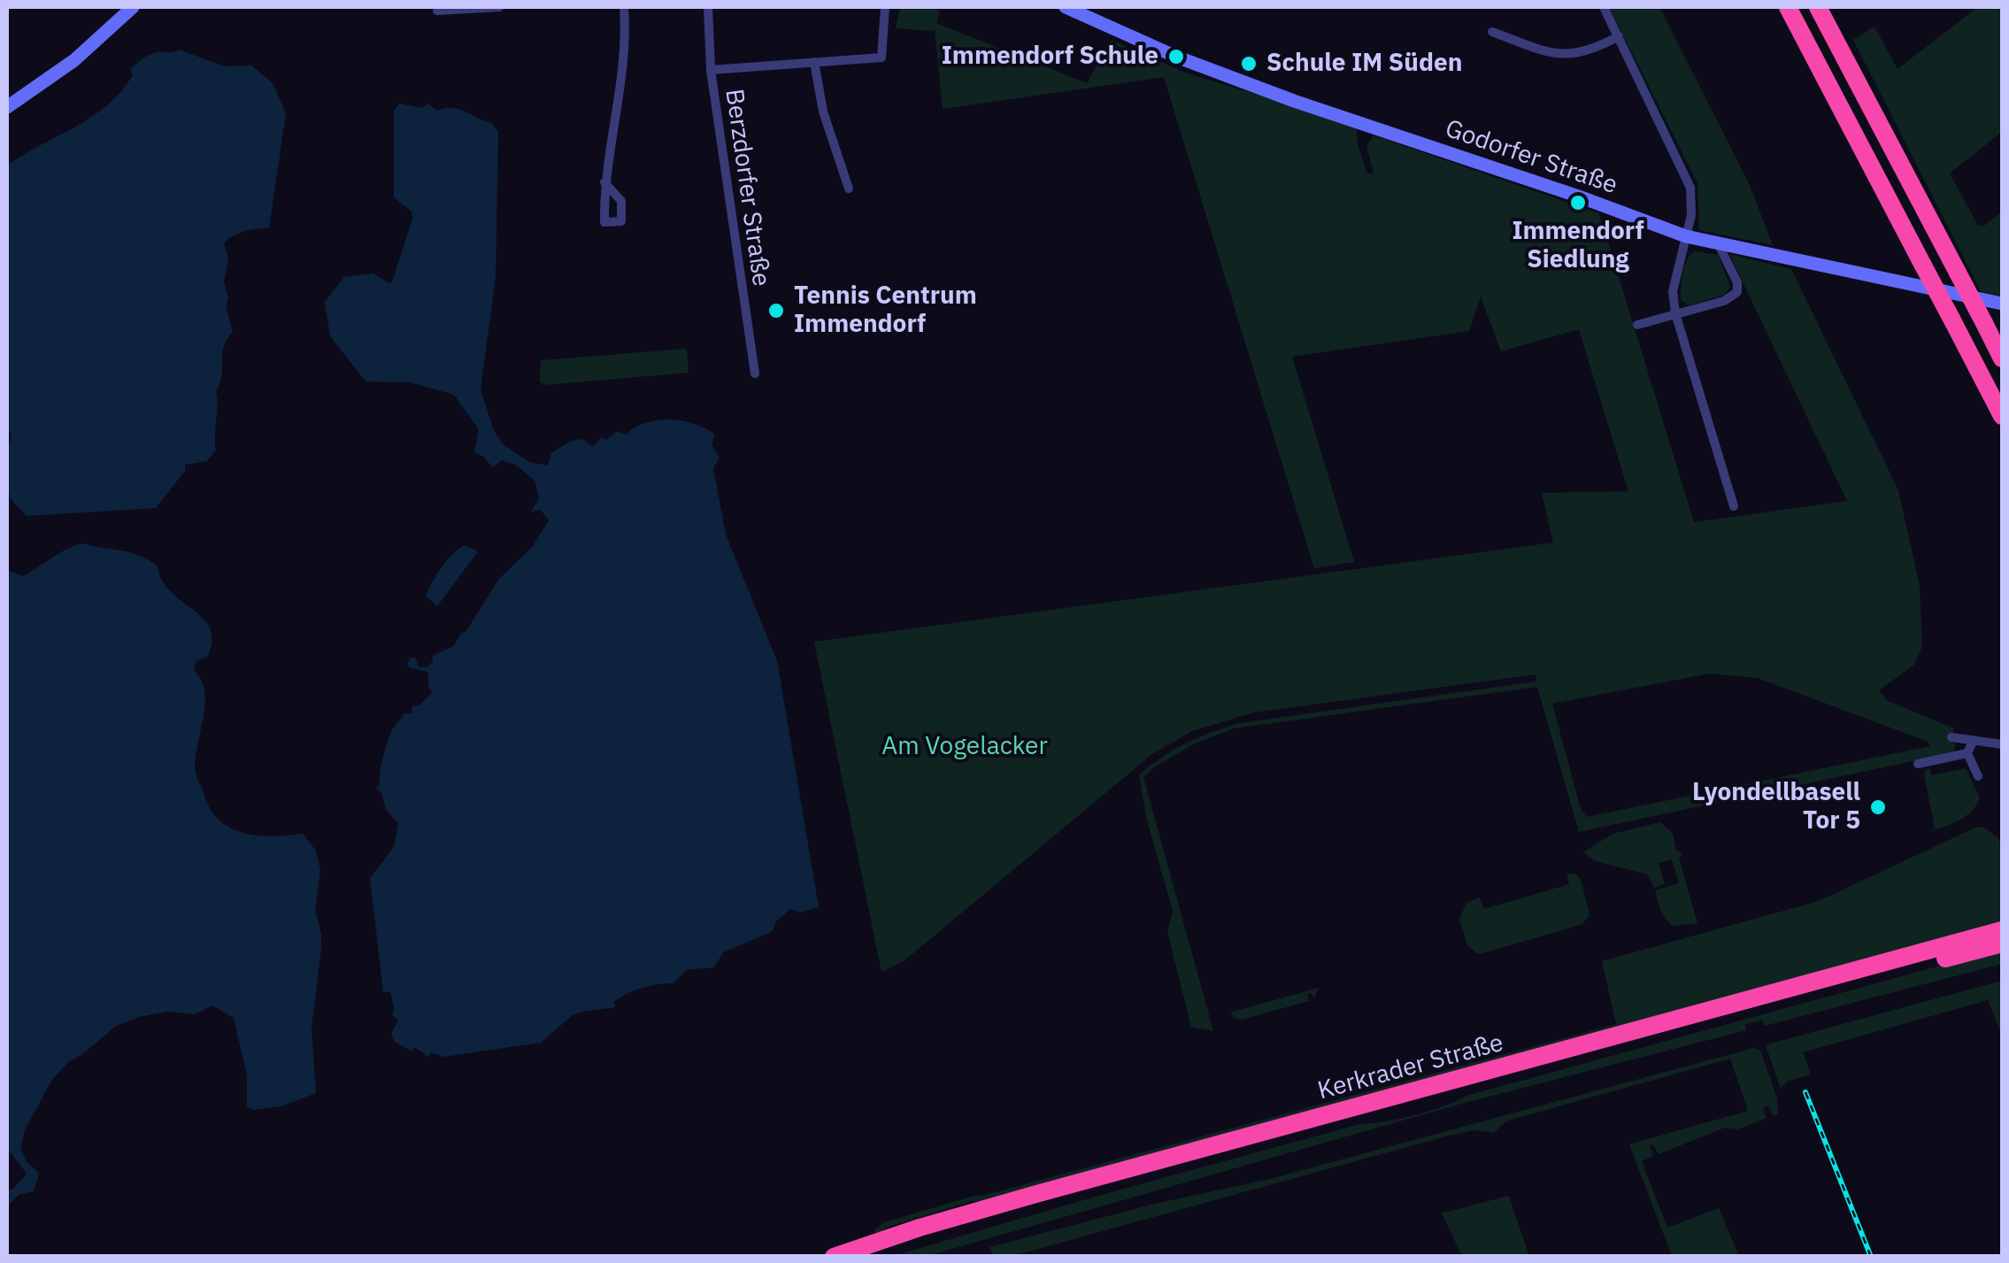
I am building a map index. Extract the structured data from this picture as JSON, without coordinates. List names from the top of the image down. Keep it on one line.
{"streets":{"highway":["Kerkrader Straße"],"street":["Godorfer Straße","Berzdorfer Straße"]},"parks":["Am Vogelacker"],"places":["Immendorf Schule","Schule IM Süden","Immendorf Siedlung","Tennis Centrum Immendorf","Lyondellbasell Tor 5"]}
